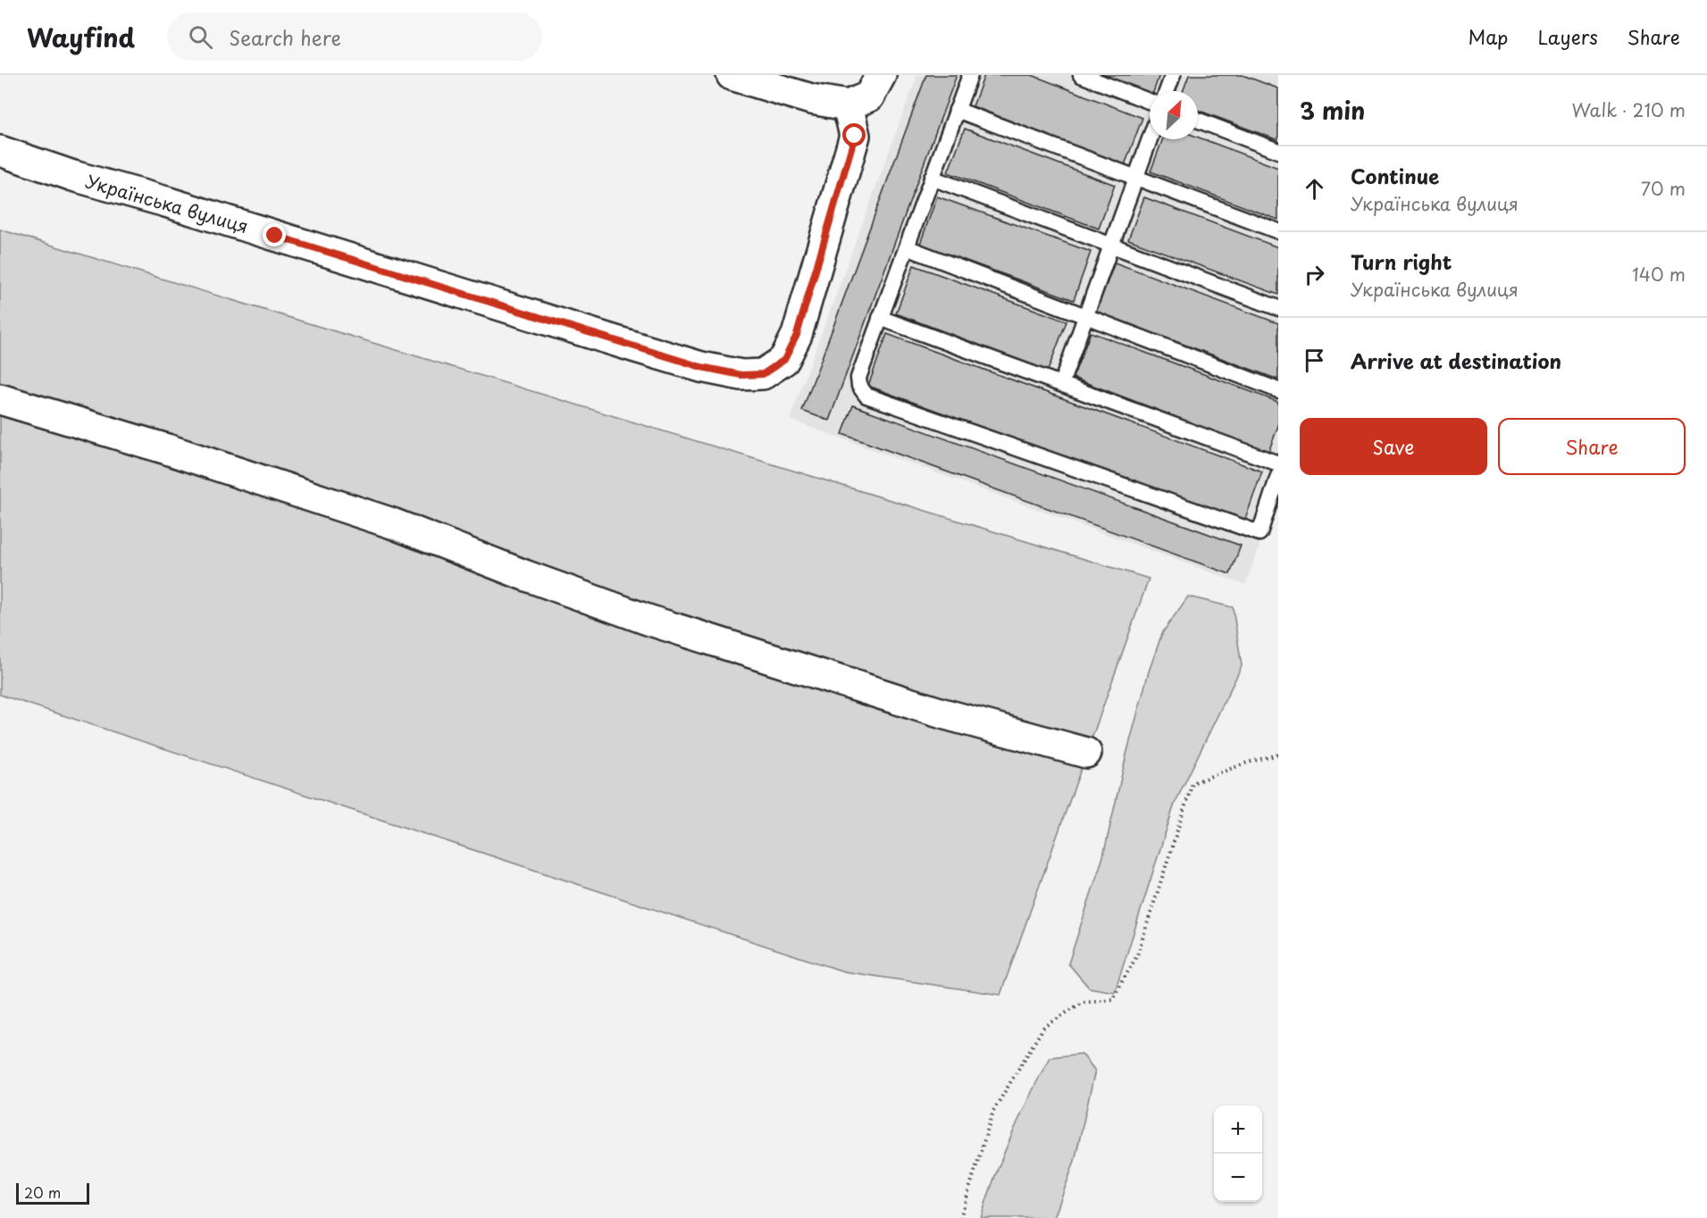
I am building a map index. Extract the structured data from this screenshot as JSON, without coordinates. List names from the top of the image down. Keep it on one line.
{"streets":{"street":["Українська вулиця"]},"scale_bar":"20 m","north":"top right","page":{"header":"Wayfind","search":"Search here","nav":["Map","Layers","Share"],"heading":["3 min","Walk · 210 m"],"list":[["Continue","Українська вулиця","70 m"],["Turn right","Українська вулиця","140 m"],"Arrive at destination"],"buttons":["Save","Share"],"map_buttons":["+","−"],"scale":"20 m"}}
